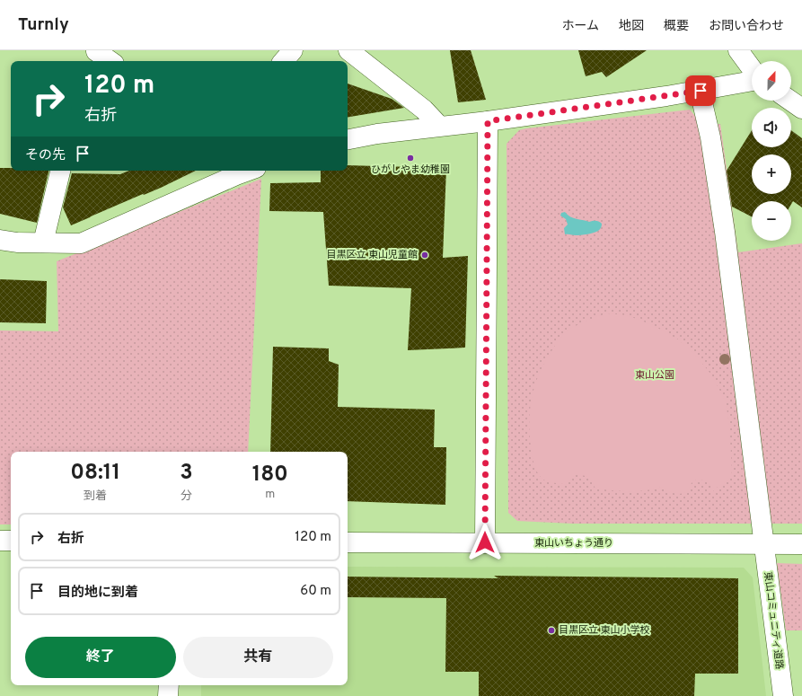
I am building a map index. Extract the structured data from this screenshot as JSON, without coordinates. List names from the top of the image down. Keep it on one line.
{"streets":{"street":["東山いちょう通り","東山コミュニティ道路"]},"crossings":[["東山いちょう通り","東山コミュニティ道路"]],"parks":["東山公園"],"places":["ひがしやま幼稚園","目黒区立 東山児童館","目黒区立 東山小学校"],"north":"top","page":{"header":"Turnly","nav":["ホーム","地図","概要","お問い合わせ"],"map_buttons":["+","−"],"turn":["120 m","右折"],"then":"その先","eta":["08:11","到着","3","分","180","m"],"list":[{"name":"右折","value":"120 m"},{"name":"目的地に到着","value":"60 m"}],"buttons":["終了","共有"]}}
